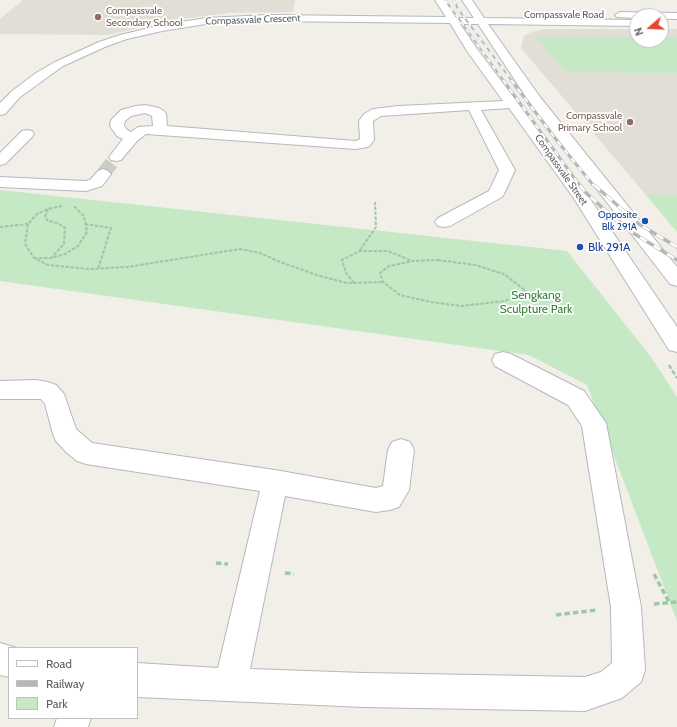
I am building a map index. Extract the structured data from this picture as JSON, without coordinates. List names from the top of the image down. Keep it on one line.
{"streets":{"street":["Compassvale Road","Compassvale Crescent","Compassvale Street"]},"crossings":[["Compassvale Road","Compassvale Crescent"],["Compassvale Road","Compassvale Street"],["Compassvale Crescent","Compassvale Street"]],"parks":["Sengkang Sculpture Park"],"places":["Compassvale Secondary School","Compassvale Primary School","Opposite Blk 291A","Blk 291A"],"legend":["Road","Railway","Park"],"north":"left"}
